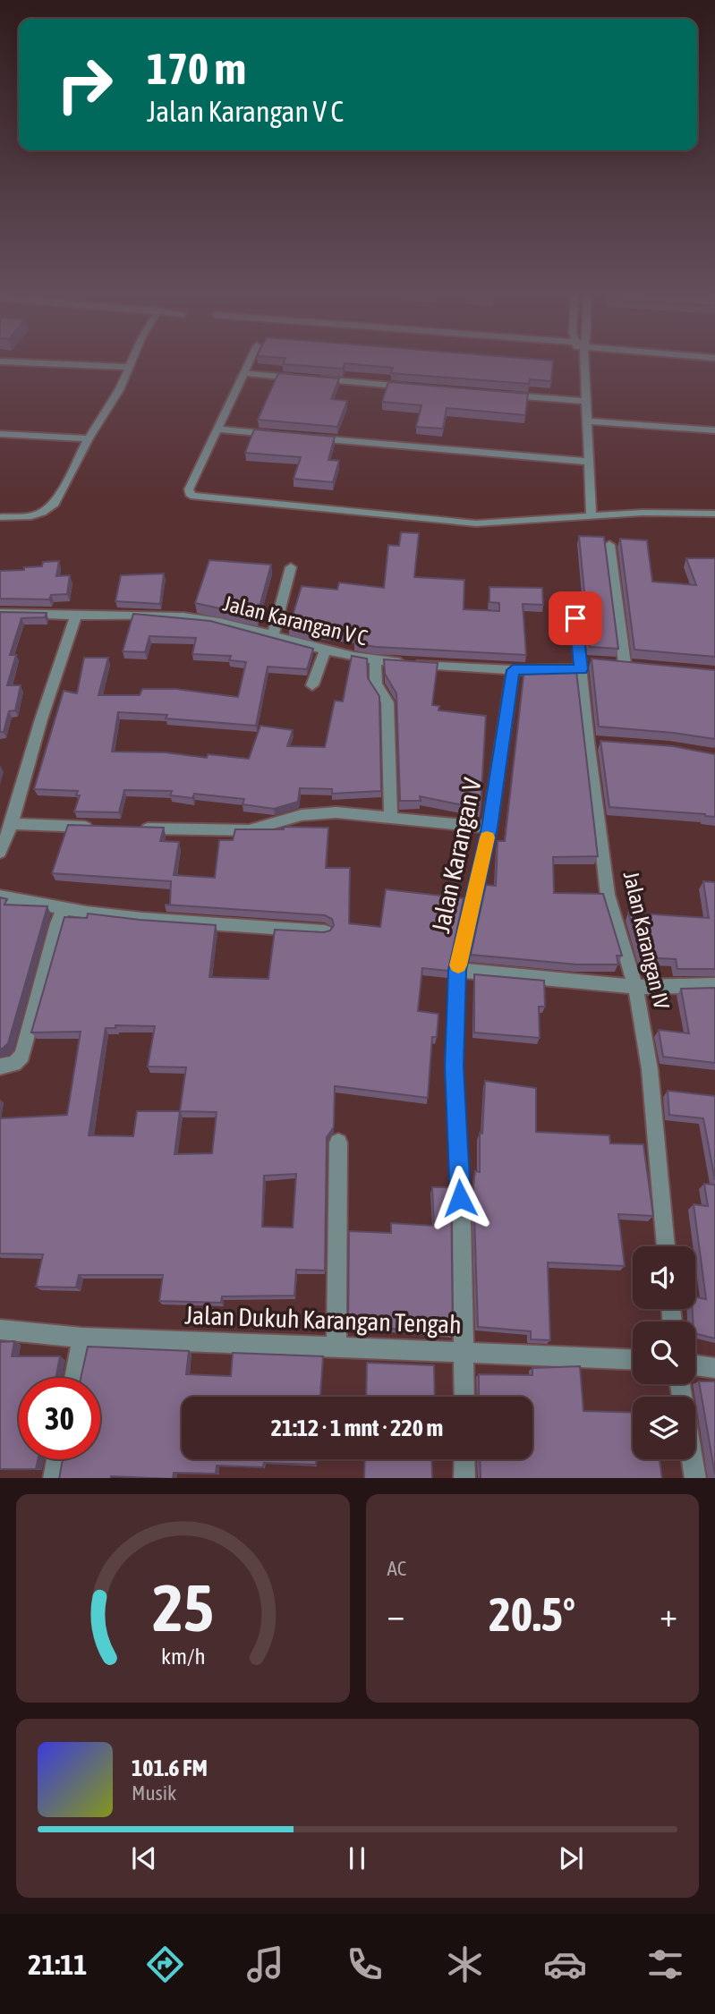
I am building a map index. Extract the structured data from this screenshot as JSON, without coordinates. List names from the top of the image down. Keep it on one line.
{"streets":{"street":["Jalan Karangan V C","Jalan Karangan V","Jalan Karangan IV","Jalan Dukuh Karangan Tengah"]},"crossings":[["Jalan Karangan V C","Jalan Karangan V"],["Jalan Karangan V C","Jalan Karangan IV"],["Jalan Karangan V","Jalan Dukuh Karangan Tengah"]],"page":{"turn":["170 m","Jalan Karangan V C"],"limit":"30","trip":"21:12 · 1 mnt · 220 m","tile":"AC","heat":["−","20.5°","+"],"song":["101.6 FM","Musik"],"tabs":"21:11","gauge":["25","km/h"]}}
